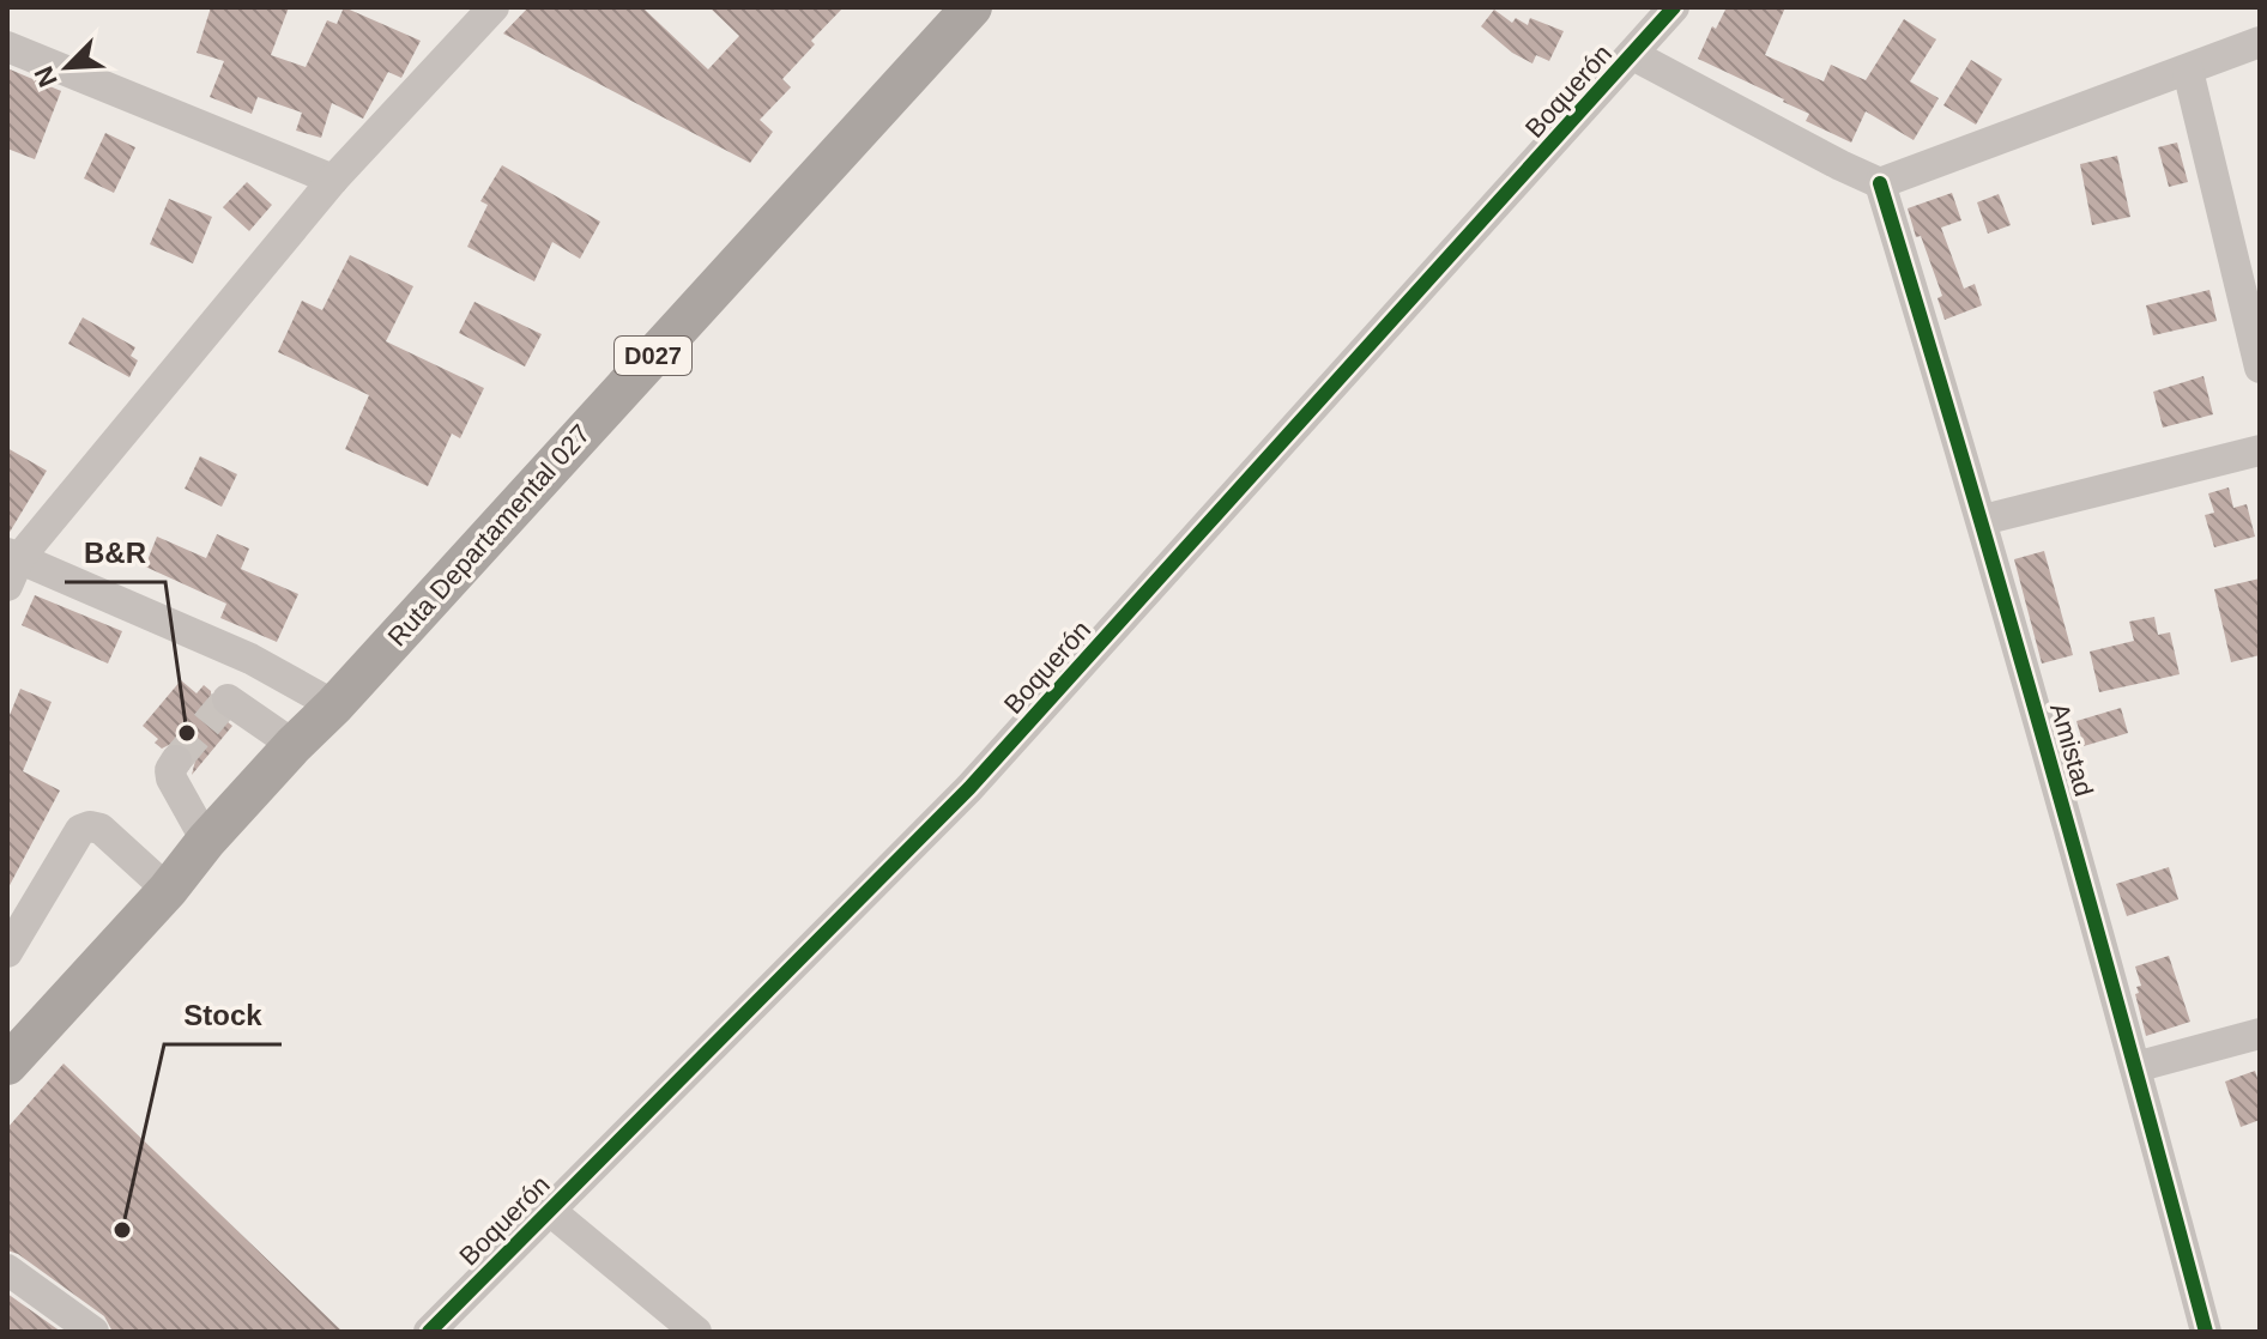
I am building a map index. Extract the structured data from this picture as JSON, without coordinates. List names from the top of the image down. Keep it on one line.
{"streets":{"main road":["D027","Ruta Departamental 027"],"street":["Boquerón","Amistad"]},"places":["B&R","Stock"],"north":"bottom left"}
